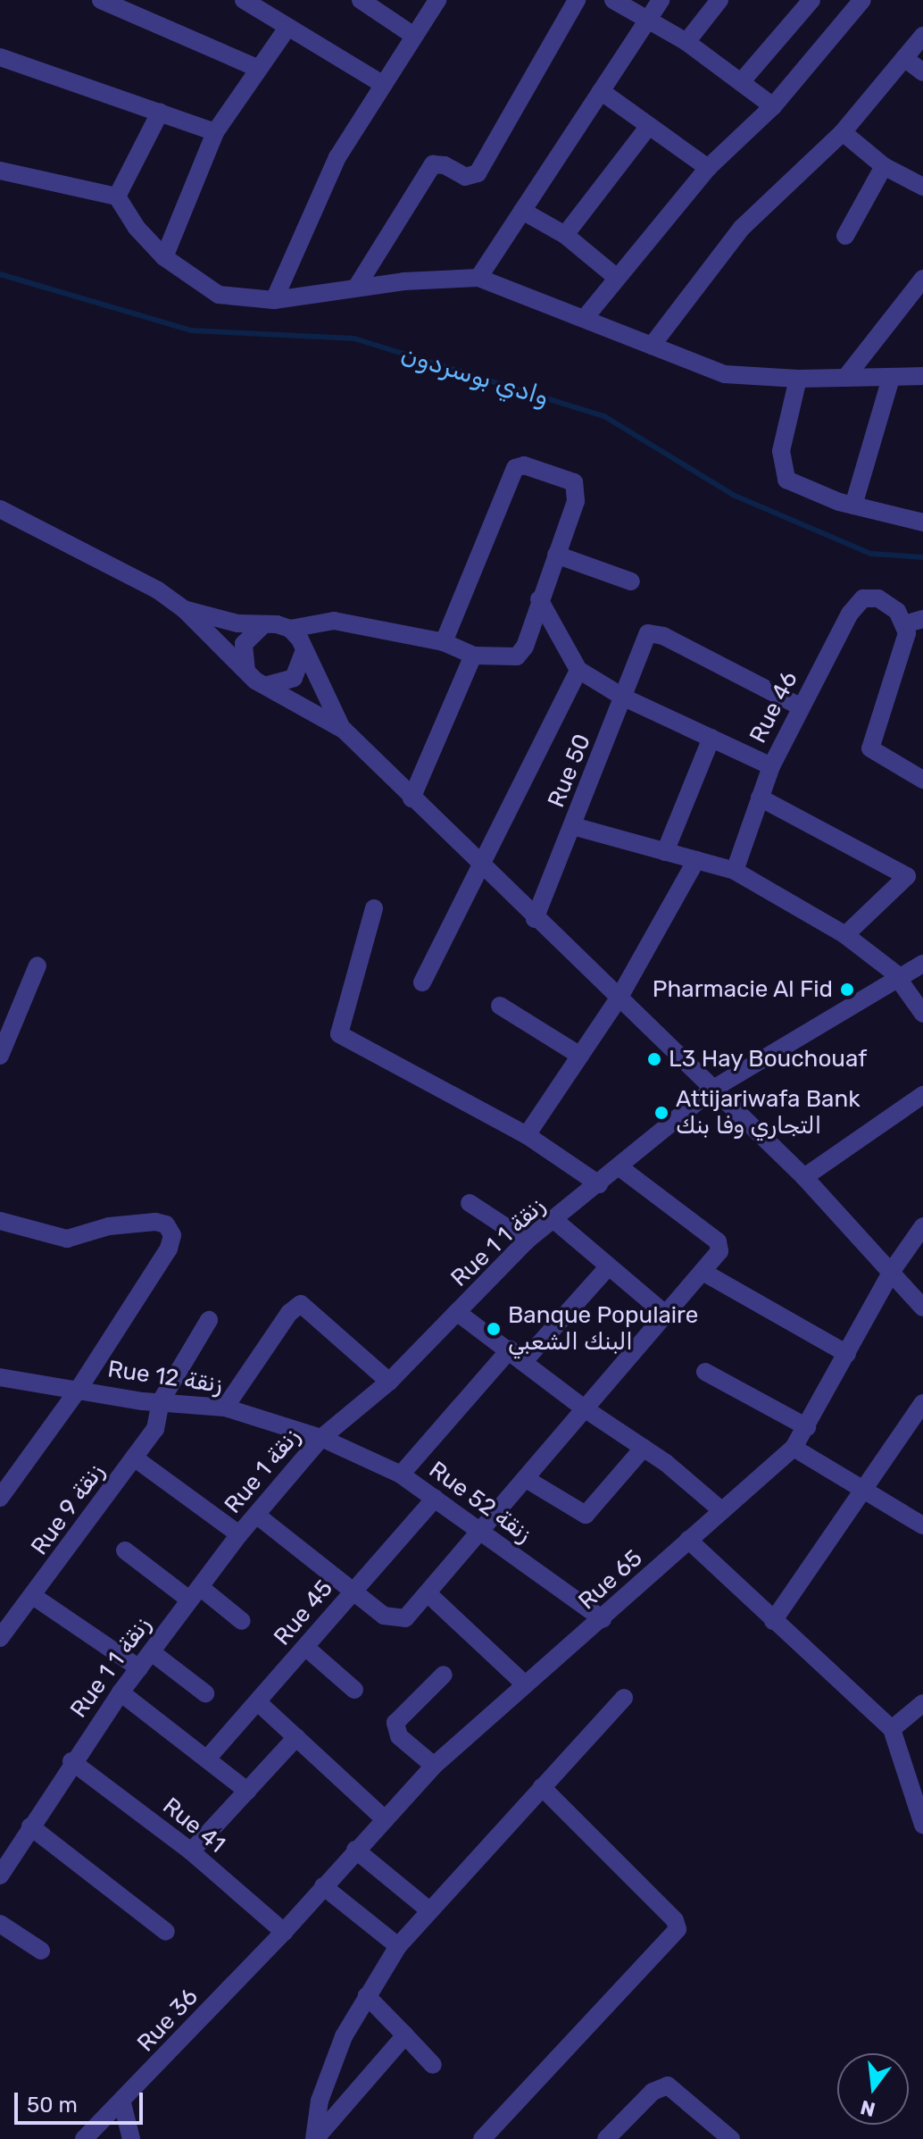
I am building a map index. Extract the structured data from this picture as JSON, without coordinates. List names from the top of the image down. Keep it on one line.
{"streets":{"street":["Rue 46","Rue 50","Rue 1 زنقة 1","Rue 12 زنقة","Rue 1 زنقة","Rue 52 زنقة","Rue 9 زنقة","Rue 65","Rue 45","Rue 41","Rue 36"]},"crossings":[["Rue 46","Rue 50"],["Rue 1 زنقة 1","Rue 12 زنقة"],["Rue 1 زنقة 1","Rue 1 زنقة"],["Rue 1 زنقة 1","Rue 52 زنقة"],["Rue 1 زنقة 1","Rue 41"],["Rue 12 زنقة","Rue 1 زنقة"],["Rue 12 زنقة","Rue 52 زنقة"],["Rue 12 زنقة","Rue 9 زنقة"],["Rue 1 زنقة","Rue 52 زنقة"],["Rue 52 زنقة","Rue 65"],["Rue 52 زنقة","Rue 45"],["Rue 65","Rue 41"],["Rue 65","Rue 36"],["Rue 41","Rue 36"]],"water":["وادي بوسردون"],"places":["Pharmacie Al Fid","L3 Hay Bouchouaf","Attijariwafa Bank التجاري وفا بنك","Banque Populaire البنك الشعبي"],"scale_bar":"50 m","north":"bottom"}
